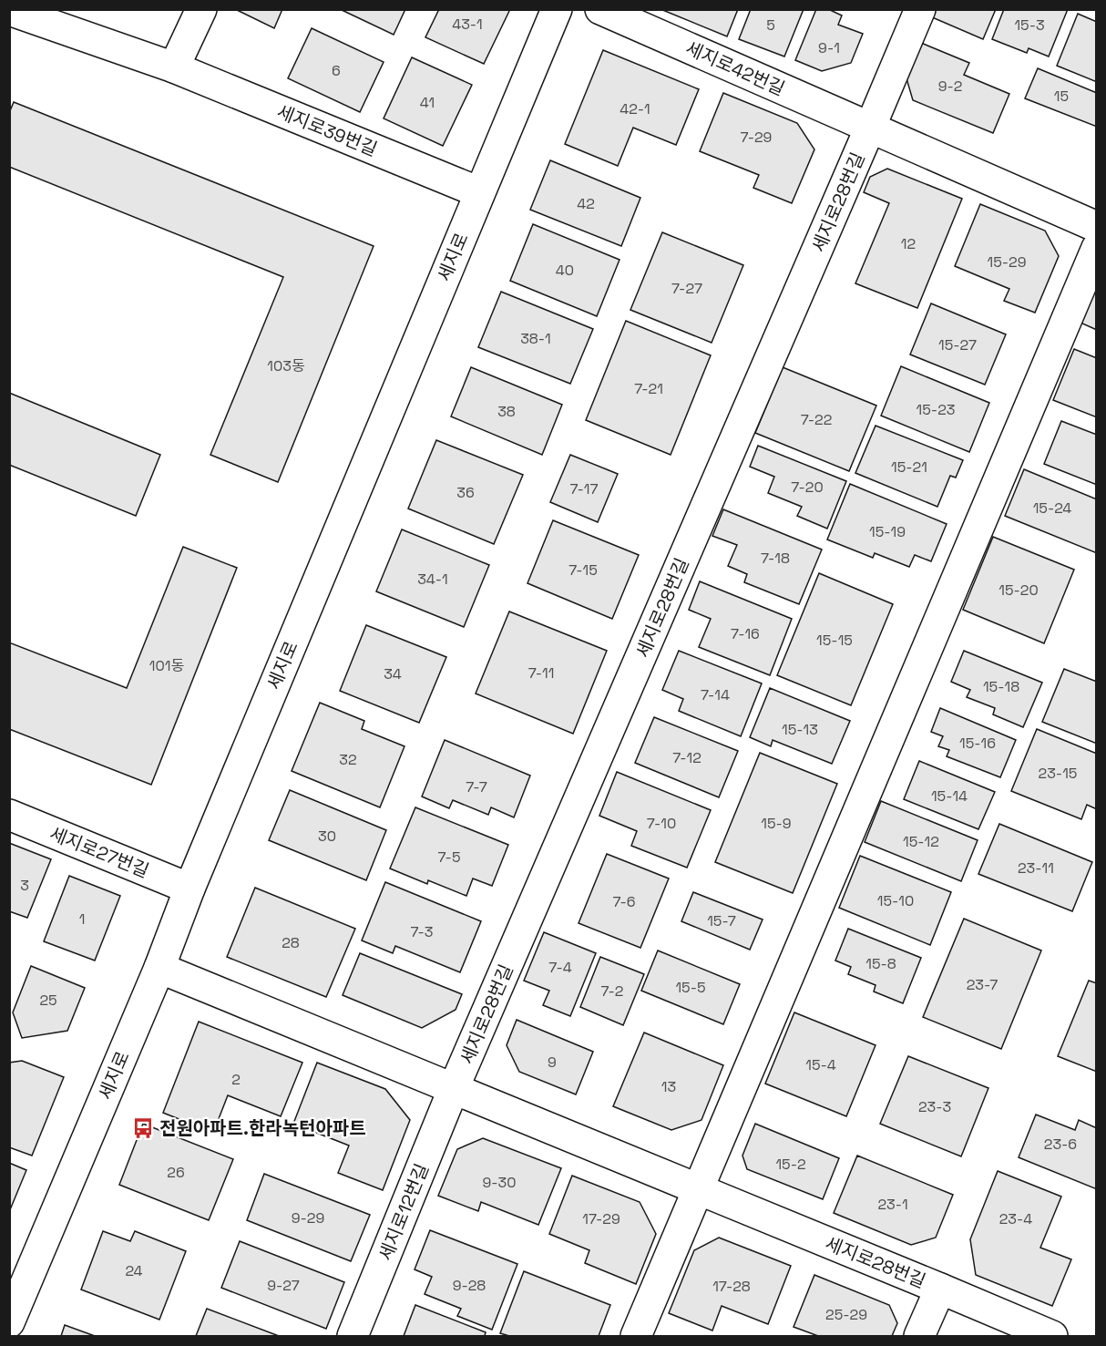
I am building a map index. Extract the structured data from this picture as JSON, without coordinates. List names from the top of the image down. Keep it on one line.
{"streets":{"street":["세지로42번길","세지로39번길","세지로28번길","세지로","세지로27번길","세지로12번길"]},"crossings":[["세지로42번길","세지로28번길"],["세지로39번길","세지로"],["세지로28번길","세지로"],["세지로28번길","세지로12번길"],["세지로","세지로27번길"]],"places":{"bus stop":["전원아파트.한라녹턴아파트"]},"house_numbers":["43-1","5","15-3","9-1","6","9-2","15","41","42-1","7-29","42","12","15-29","40","7-27","38-1","15-27","103동","7-21","15-23","38","7-22","15-21","7-20","7-17","36","15-24","15-19","7-18","7-15","34-1","15-20","7-16","15-15","101동","7-11","34","15-18","7-14","15-13","15-16","7-12","32","23-15","7-7","15-14","7-10","15-9","30","15-12","7-5","23-11","3","15-10","7-6","1","15-7","7-3","28","15-8","7-4","23-7","15-5","7-2","25","9","15-4","2","13","23-3","23-6","15-2","26","9-30","23-1","9-29","17-29","23-4","24","9-27","9-28","17-28","25-29"]}
